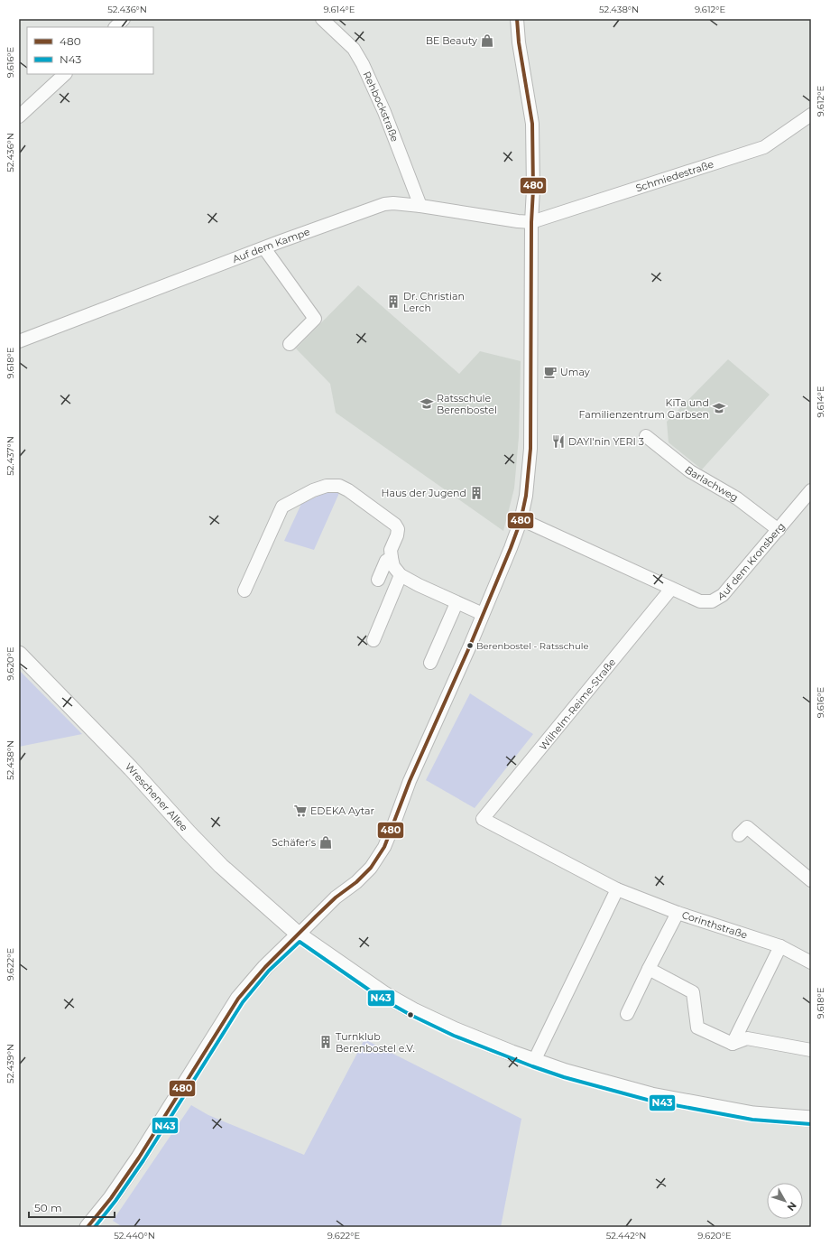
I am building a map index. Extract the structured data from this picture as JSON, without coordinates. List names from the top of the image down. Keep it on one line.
{"streets":{"street":["Rehbockstraße","Schmiedestraße","Auf dem Kampe","Barlachweg","Auf dem Kronsberg","Wilhelm-Reime-Straße","Wreschener Allee","Corinthstraße"]},"crossings":[["Rehbockstraße","Auf dem Kampe"],["Schmiedestraße","Auf dem Kampe"],["Barlachweg","Auf dem Kronsberg"],["Auf dem Kronsberg","Wilhelm-Reime-Straße"],["Wilhelm-Reime-Straße","Corinthstraße"]],"places":{"shop":["BE Beauty","Schäfer's"],"building":["Dr. Christian Lerch","Haus der Jugend","Turnklub Berenbostel e.V."],"cafe":["Umay"],"school or university":["Ratsschule Berenbostel","KiTa und Familienzentrum Garbsen"],"restaurant":["DAYI'nin YERI 3"],"other":["Berenbostel - Ratsschule"],"supermarket":["EDEKA Aytar"]},"lines":["transit line 480","transit line N43"],"legend":["480","N43"],"scale_bar":"50 m","north":"bottom right","coordinates":["52.436°N","9.614°E","52.438°N","9.612°E","9.616°E","9.618°E","52.437°N","9.620°E","9.622°E","52.439°N","52.440°N","52.442°N"]}
